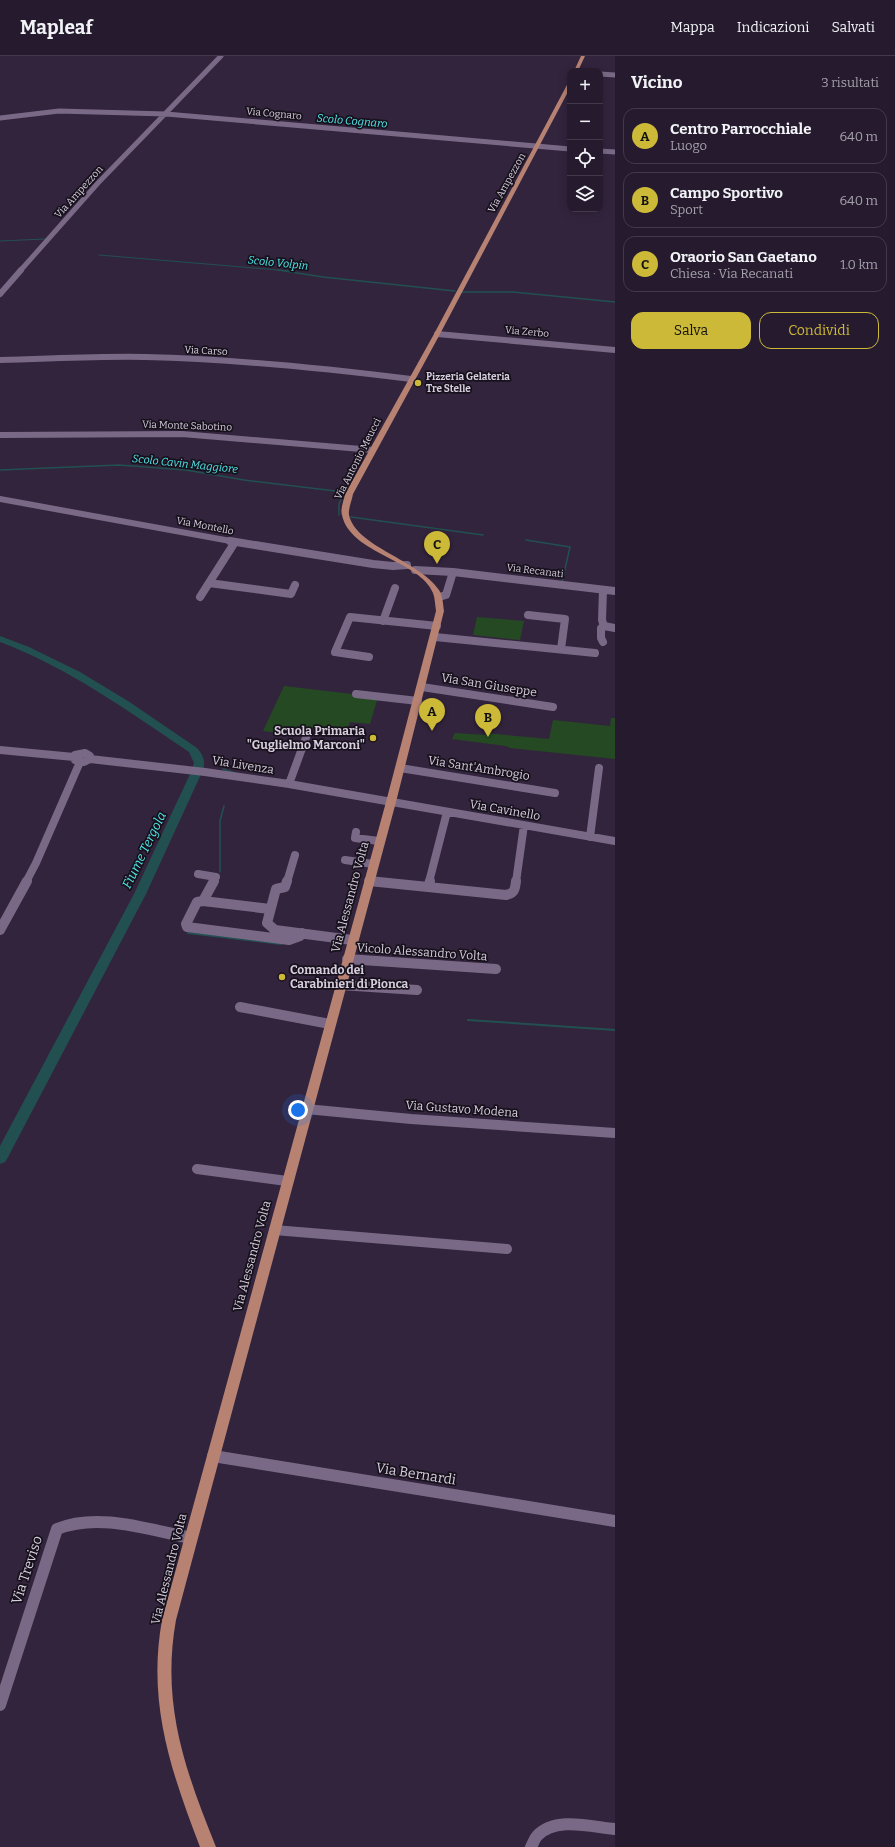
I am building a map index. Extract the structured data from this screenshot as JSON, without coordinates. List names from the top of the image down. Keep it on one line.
{"streets":{"main road":["Via Ampezzon","Via Antonio Meucci","Via Alessandro Volta"],"street":["Via Cognaro","Via Zerbo","Via Carso","Via Monte Sabotino","Via Montello","Via Recanati","Via San Giuseppe","Via Livenza","Via Sant'Ambrogio","Via Cavinello","Vicolo Alessandro Volta","Via Gustavo Modena","Via Bernardi","Via Treviso"]},"crossings":[["Via Cognaro","Via Ampezzon"],["Via Ampezzon","Via Antonio Meucci"],["Via Zerbo","Via Antonio Meucci"],["Via Carso","Via Antonio Meucci"],["Via Monte Sabotino","Via Antonio Meucci"],["Via Antonio Meucci","Via Montello"],["Via Antonio Meucci","Via Recanati"],["Via Livenza","Via Cavinello"],["Via Livenza","Via Alessandro Volta"],["Via Cavinello","Via Alessandro Volta"],["Via Alessandro Volta","Vicolo Alessandro Volta"],["Via Alessandro Volta","Via Gustavo Modena"],["Via Alessandro Volta","Via Bernardi"],["Via Alessandro Volta","Via Treviso"]],"water":["Scolo Cognaro","Scolo Volpin","Scolo Cavin Maggiore","Fiume Tergola"],"places":["Pizzeria Gelateria Tre Stelle","Scuola Primaria \"Guglielmo Marconi\"","Comando dei Carabinieri di Pionca"],"page":{"header":"Mapleaf","nav":["Mappa","Indicazioni","Salvati"],"heading":["Vicino","3 risultati"],"map_buttons":["+","−"],"list":[{"mark":"A","name":"Centro Parrocchiale","note":"Luogo","value":"640 m"},{"mark":"B","name":"Campo Sportivo","note":"Sport","value":"640 m"},{"mark":"C","name":"Oraorio San Gaetano","note":"Chiesa · Via Recanati","value":"1.0 km"}],"buttons":["Salva","Condividi"],"pins":["C","A","B"]}}
